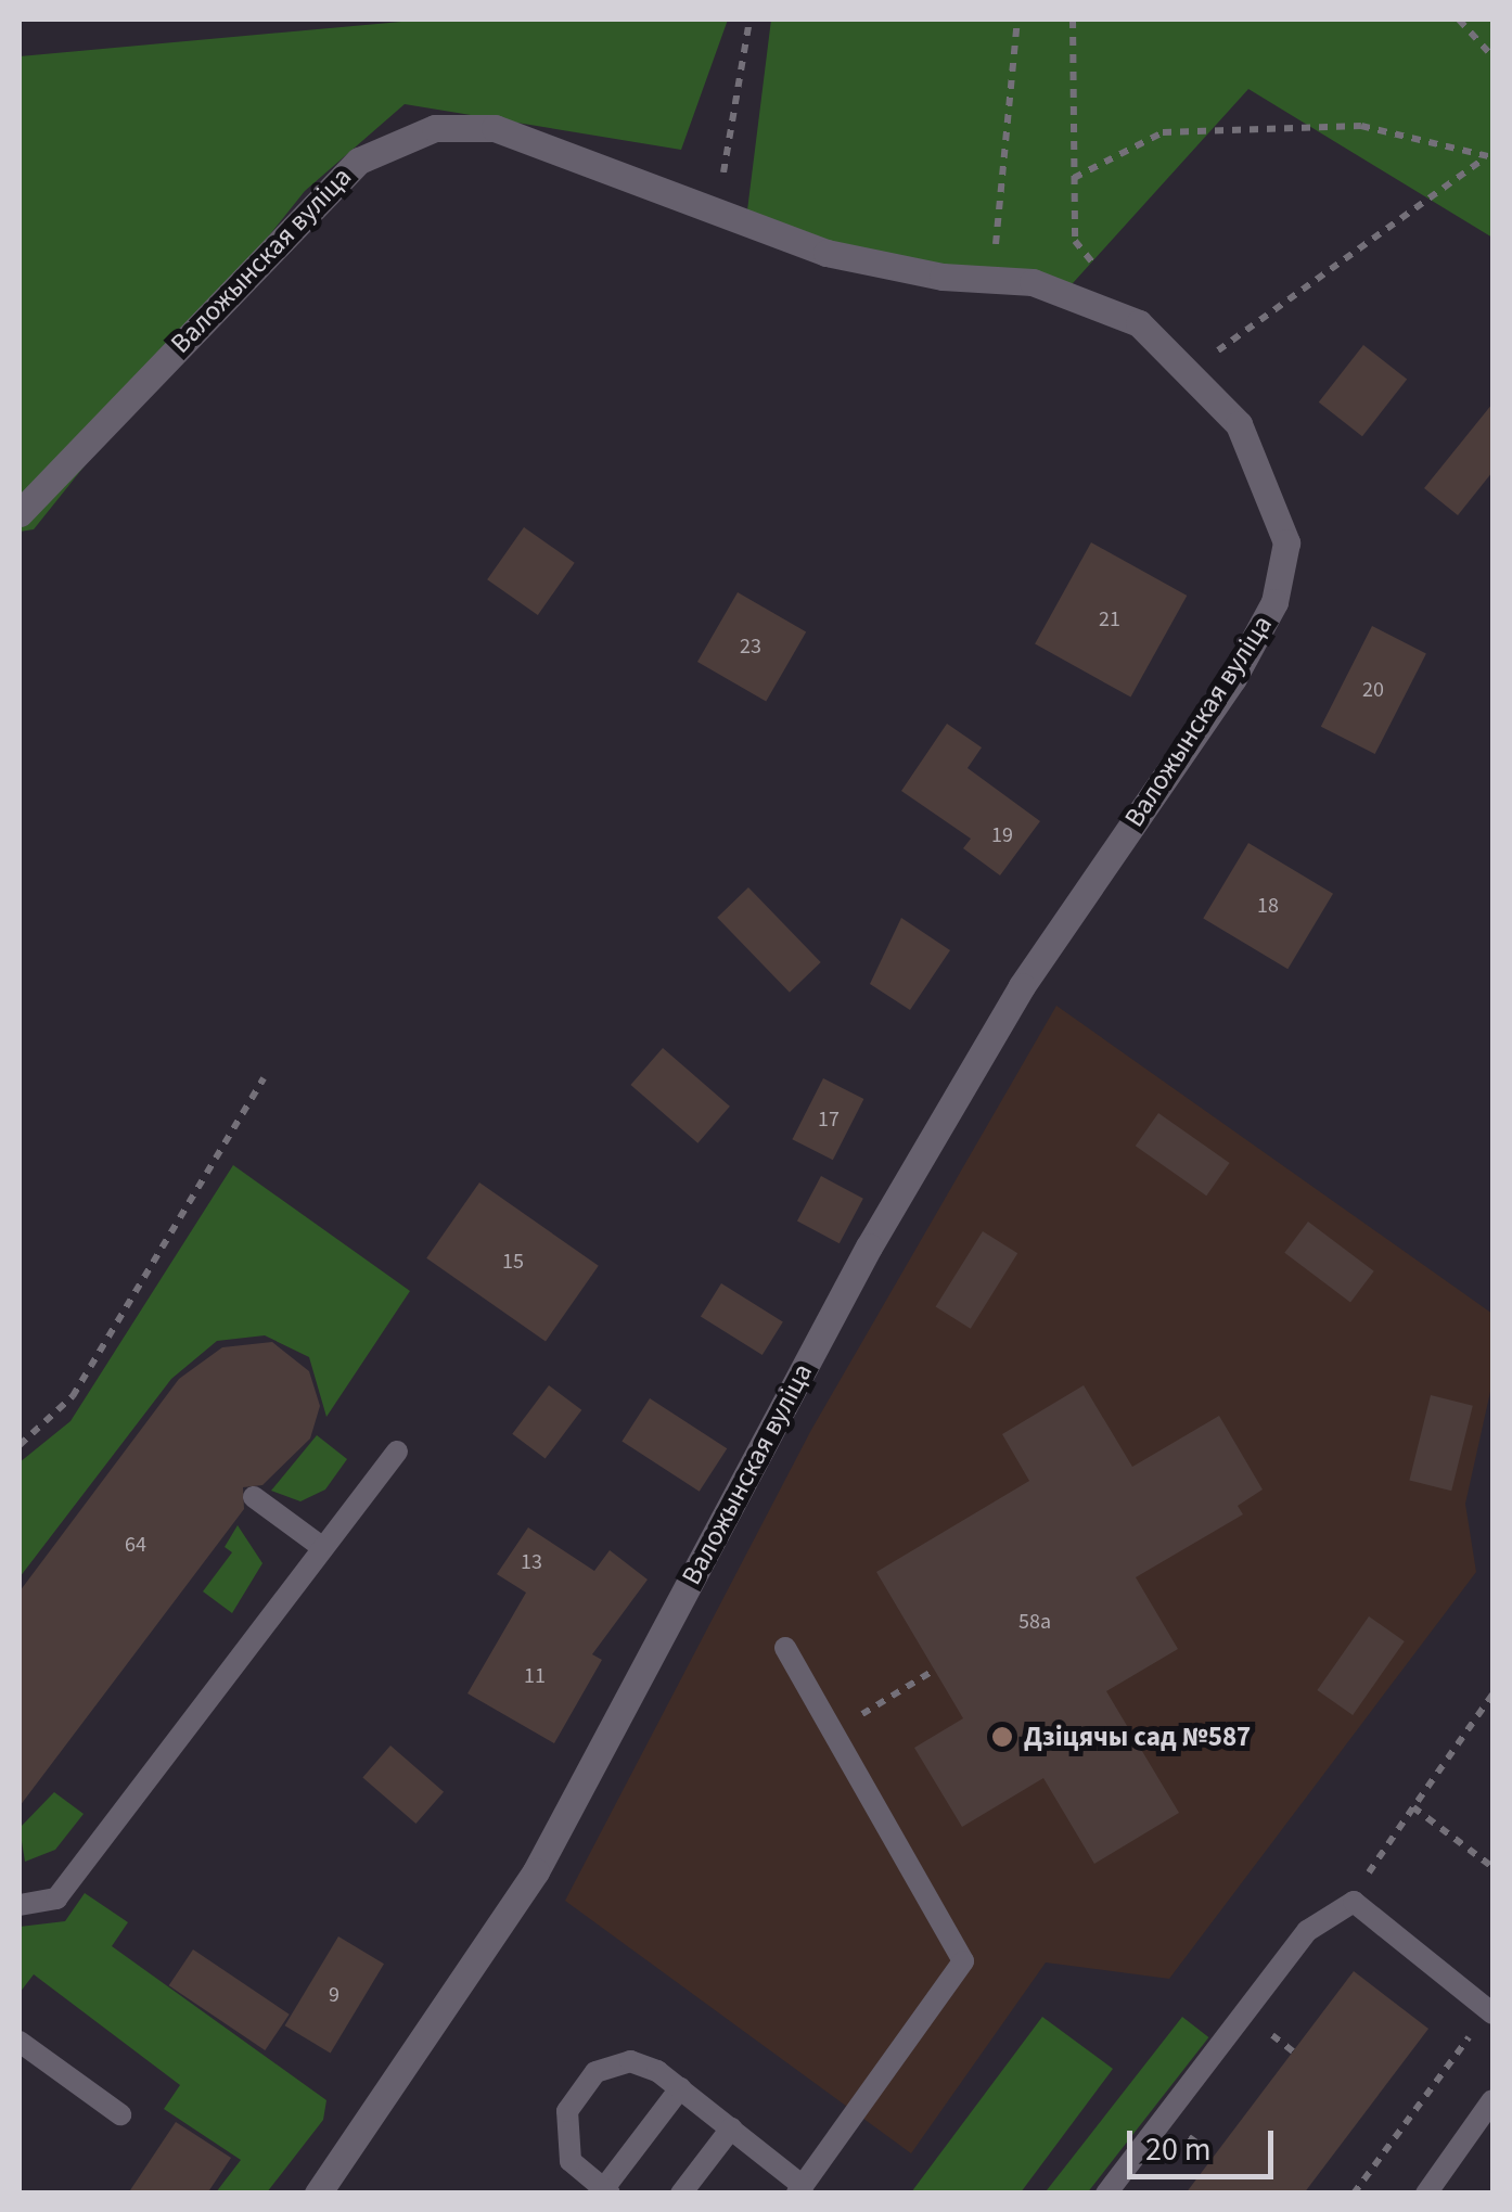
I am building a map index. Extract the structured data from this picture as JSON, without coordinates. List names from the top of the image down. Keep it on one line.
{"streets":{"street":["Валожынская вуліца"]},"places":["Дзіцячы сад №587"],"house_numbers":["21","23","20","19","18","17","15","64","13","58а","11","9"],"scale_bar":"20 m"}
